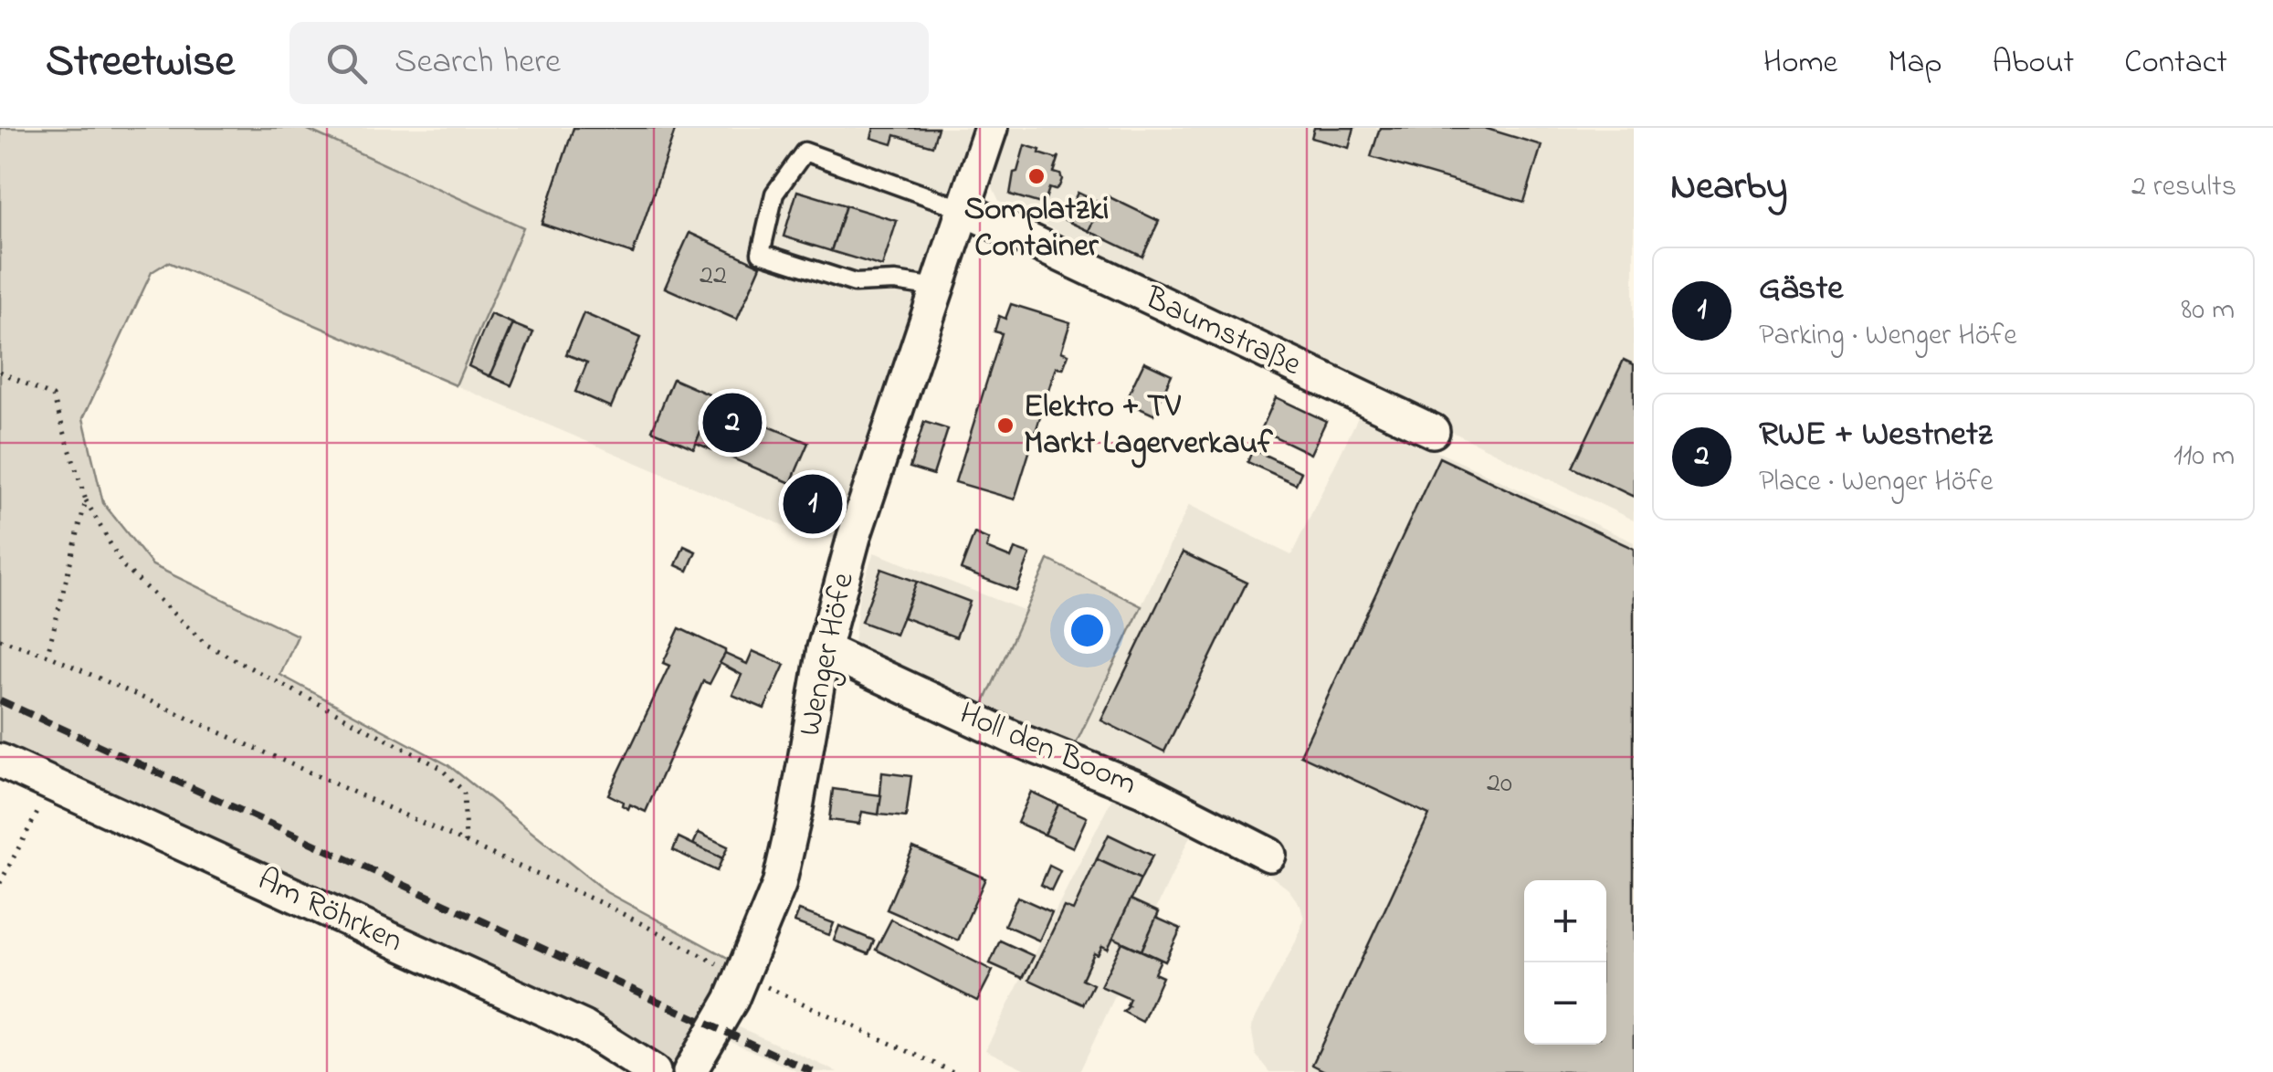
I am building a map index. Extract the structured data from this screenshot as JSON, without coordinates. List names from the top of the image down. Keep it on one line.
{"streets":{"street":["Baumstraße","Wenger Höfe","Holl den Boom","Am Röhrken"]},"crossings":[["Baumstraße","Wenger Höfe"],["Wenger Höfe","Holl den Boom"]],"places":["Somplatzki Container","Elektro + TV Markt Lagerverkauf"],"house_numbers":["22","20"],"page":{"header":"Streetwise","search":"Search here","nav":["Home","Map","About","Contact"],"heading":["Nearby","2 results"],"list":[{"mark":"1","name":"Gäste","note":"Parking · Wenger Höfe","value":"80 m"},{"mark":"2","name":"RWE + Westnetz","note":"Place · Wenger Höfe","value":"110 m"}],"pins":["2","1"],"map_buttons":["+","−"]}}
